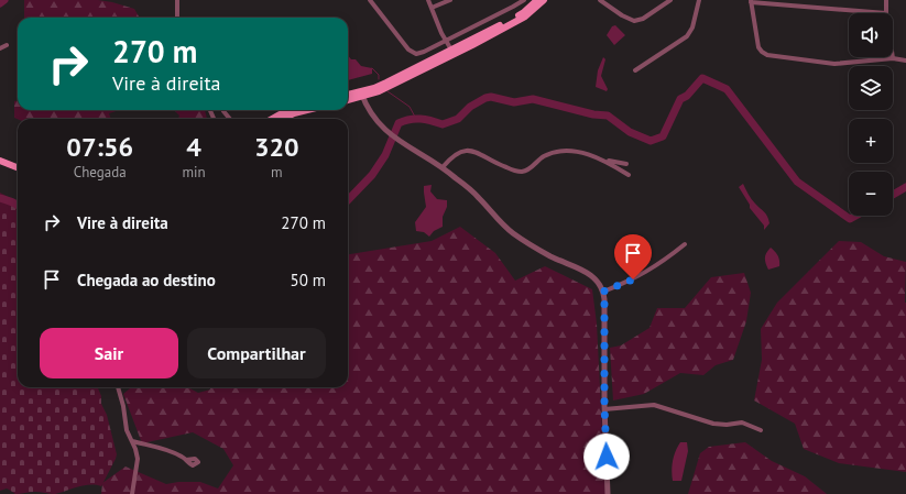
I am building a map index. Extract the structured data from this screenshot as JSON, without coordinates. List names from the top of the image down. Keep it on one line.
{"page":{"map_buttons":["+","−"],"turn":["270 m","Vire à direita"],"eta":["07:56","Chegada","4","min","320","m"],"list":[{"name":"Vire à direita","value":"270 m"},{"name":"Chegada ao destino","value":"50 m"}],"buttons":["Sair","Compartilhar"]}}
